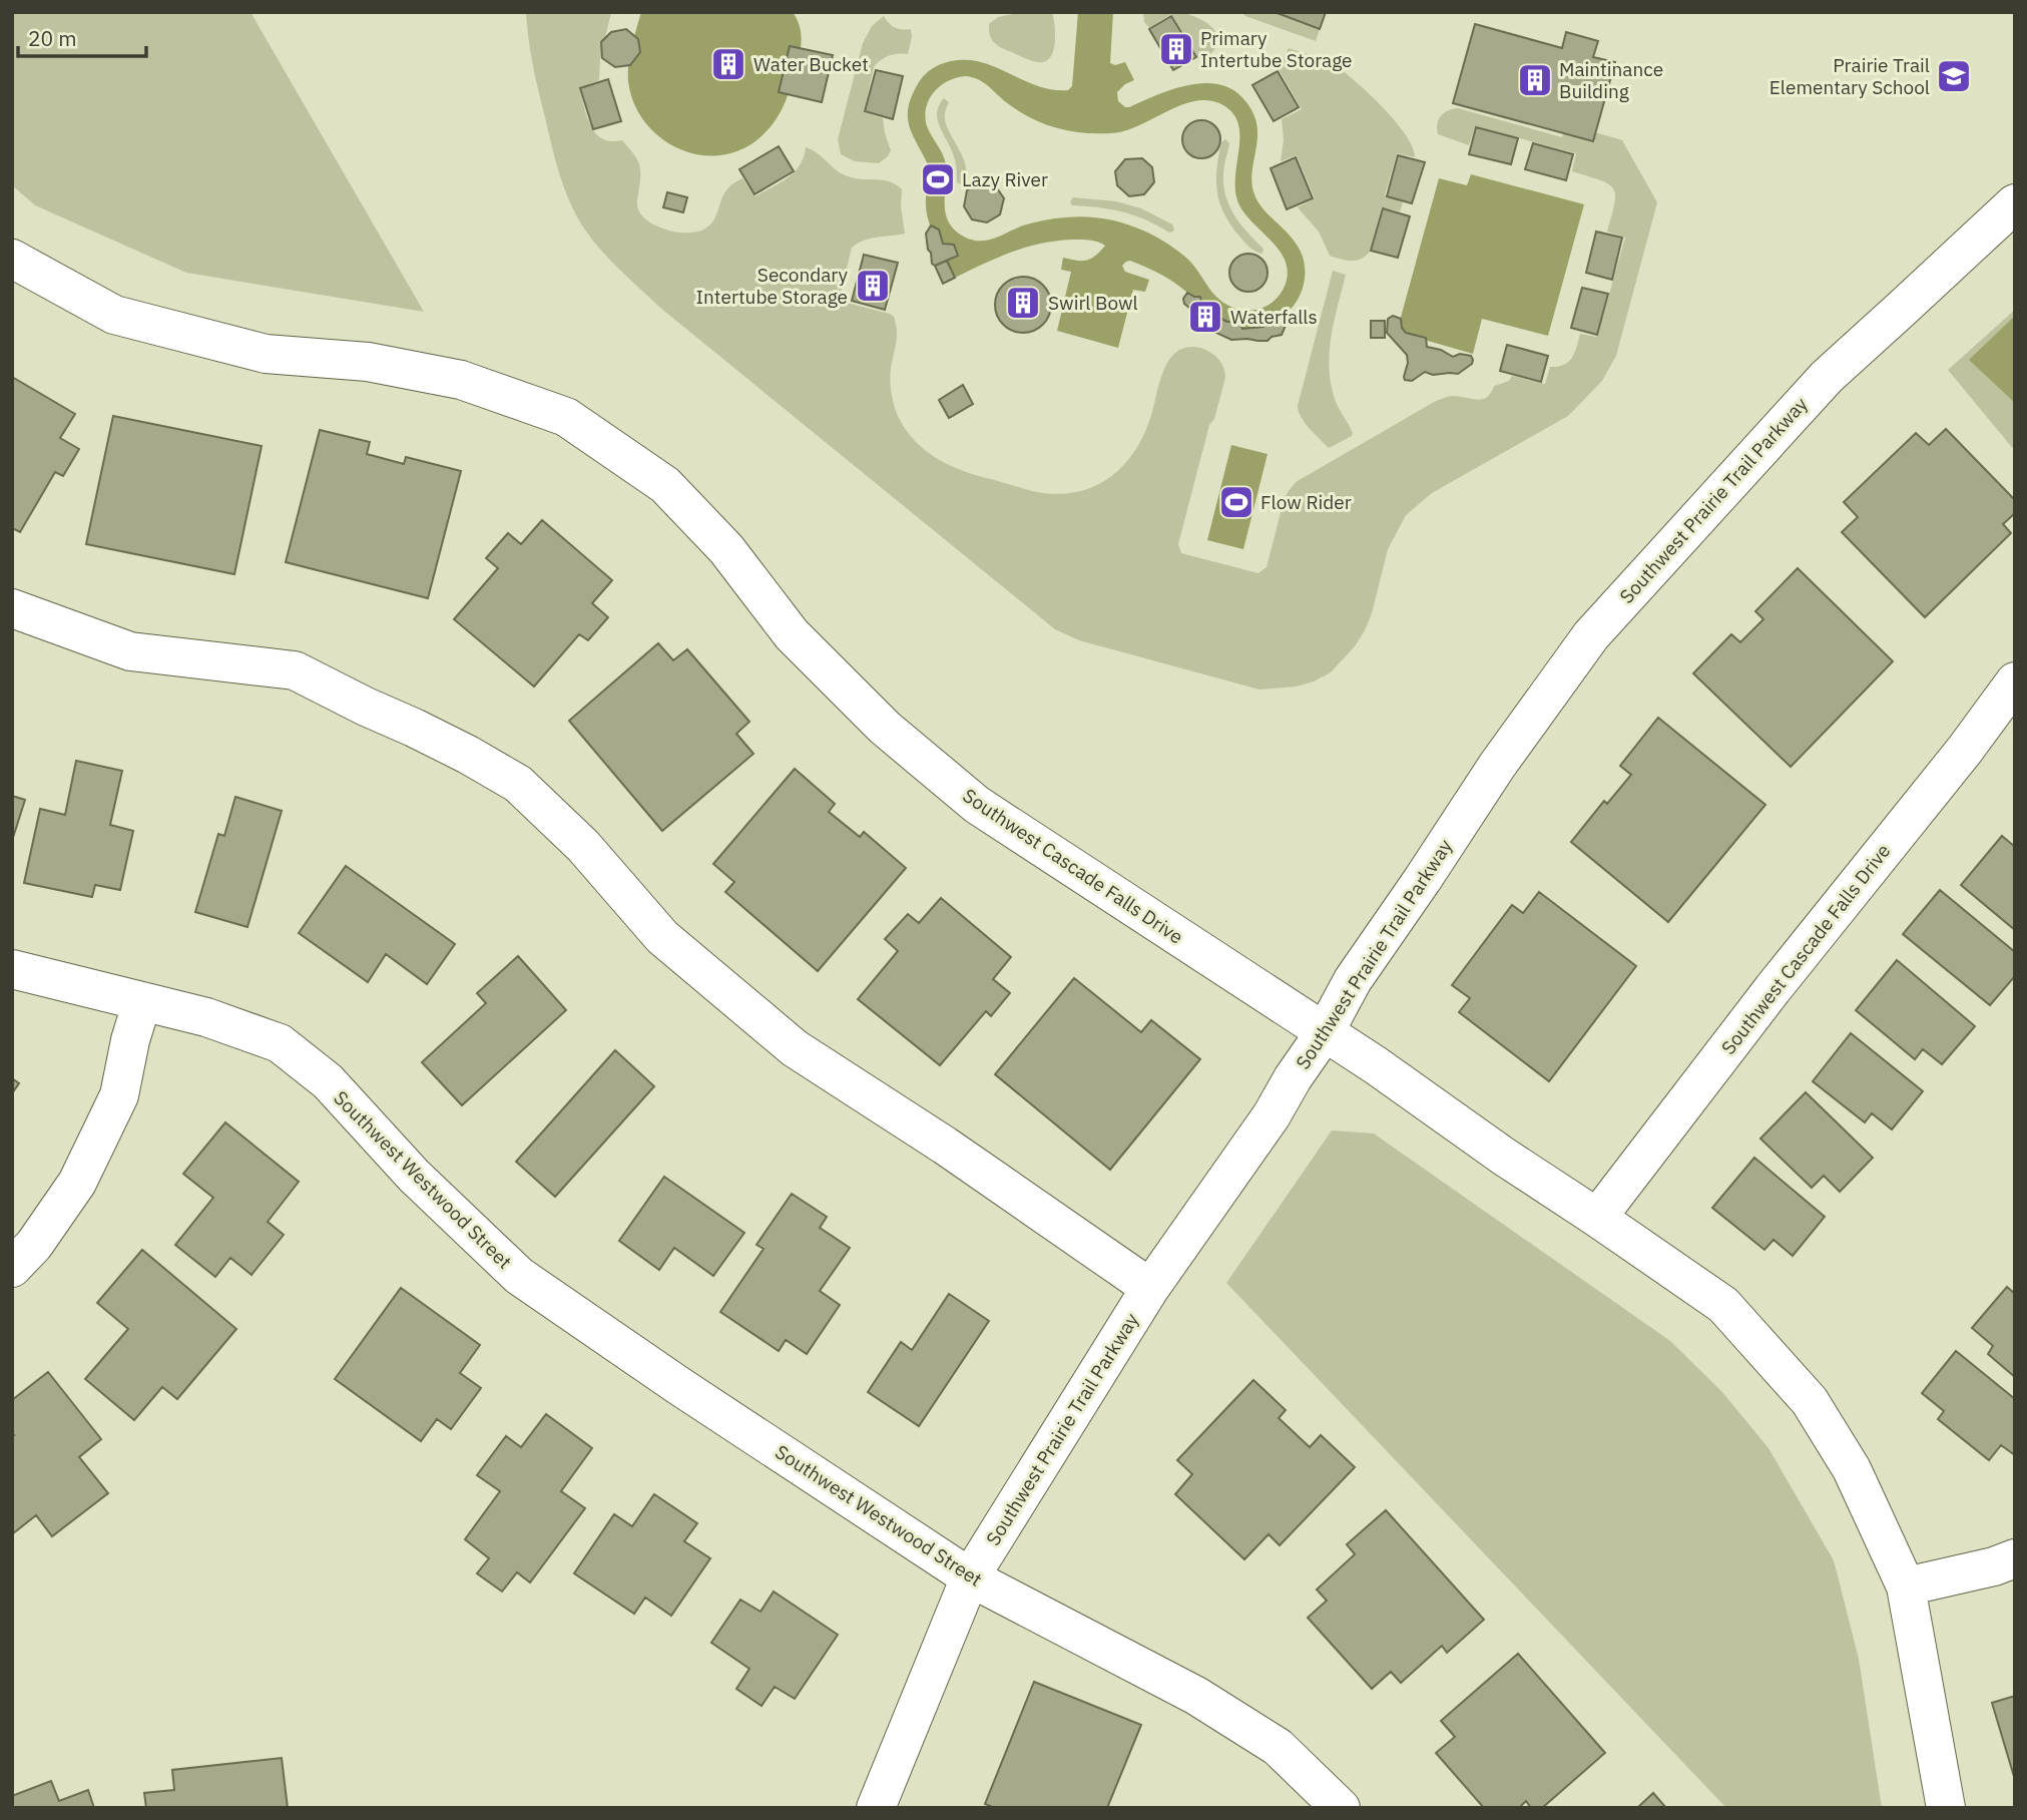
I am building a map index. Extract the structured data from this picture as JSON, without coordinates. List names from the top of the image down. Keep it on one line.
{"streets":{"street":["Southwest Prairie Trail Parkway","Southwest Cascade Falls Drive","Southwest Westwood Street"]},"crossings":[["Southwest Prairie Trail Parkway","Southwest Cascade Falls Drive"],["Southwest Prairie Trail Parkway","Southwest Westwood Street"]],"places":{"building":["Primary Intertube Storage","Water Bucket","Maintinance Building","Secondary Intertube Storage","Swirl Bowl","Waterfalls"],"school or university":["Prairie Trail Elementary School"],"sports":["Lazy River","Flow Rider"]},"scale_bar":"20 m"}
